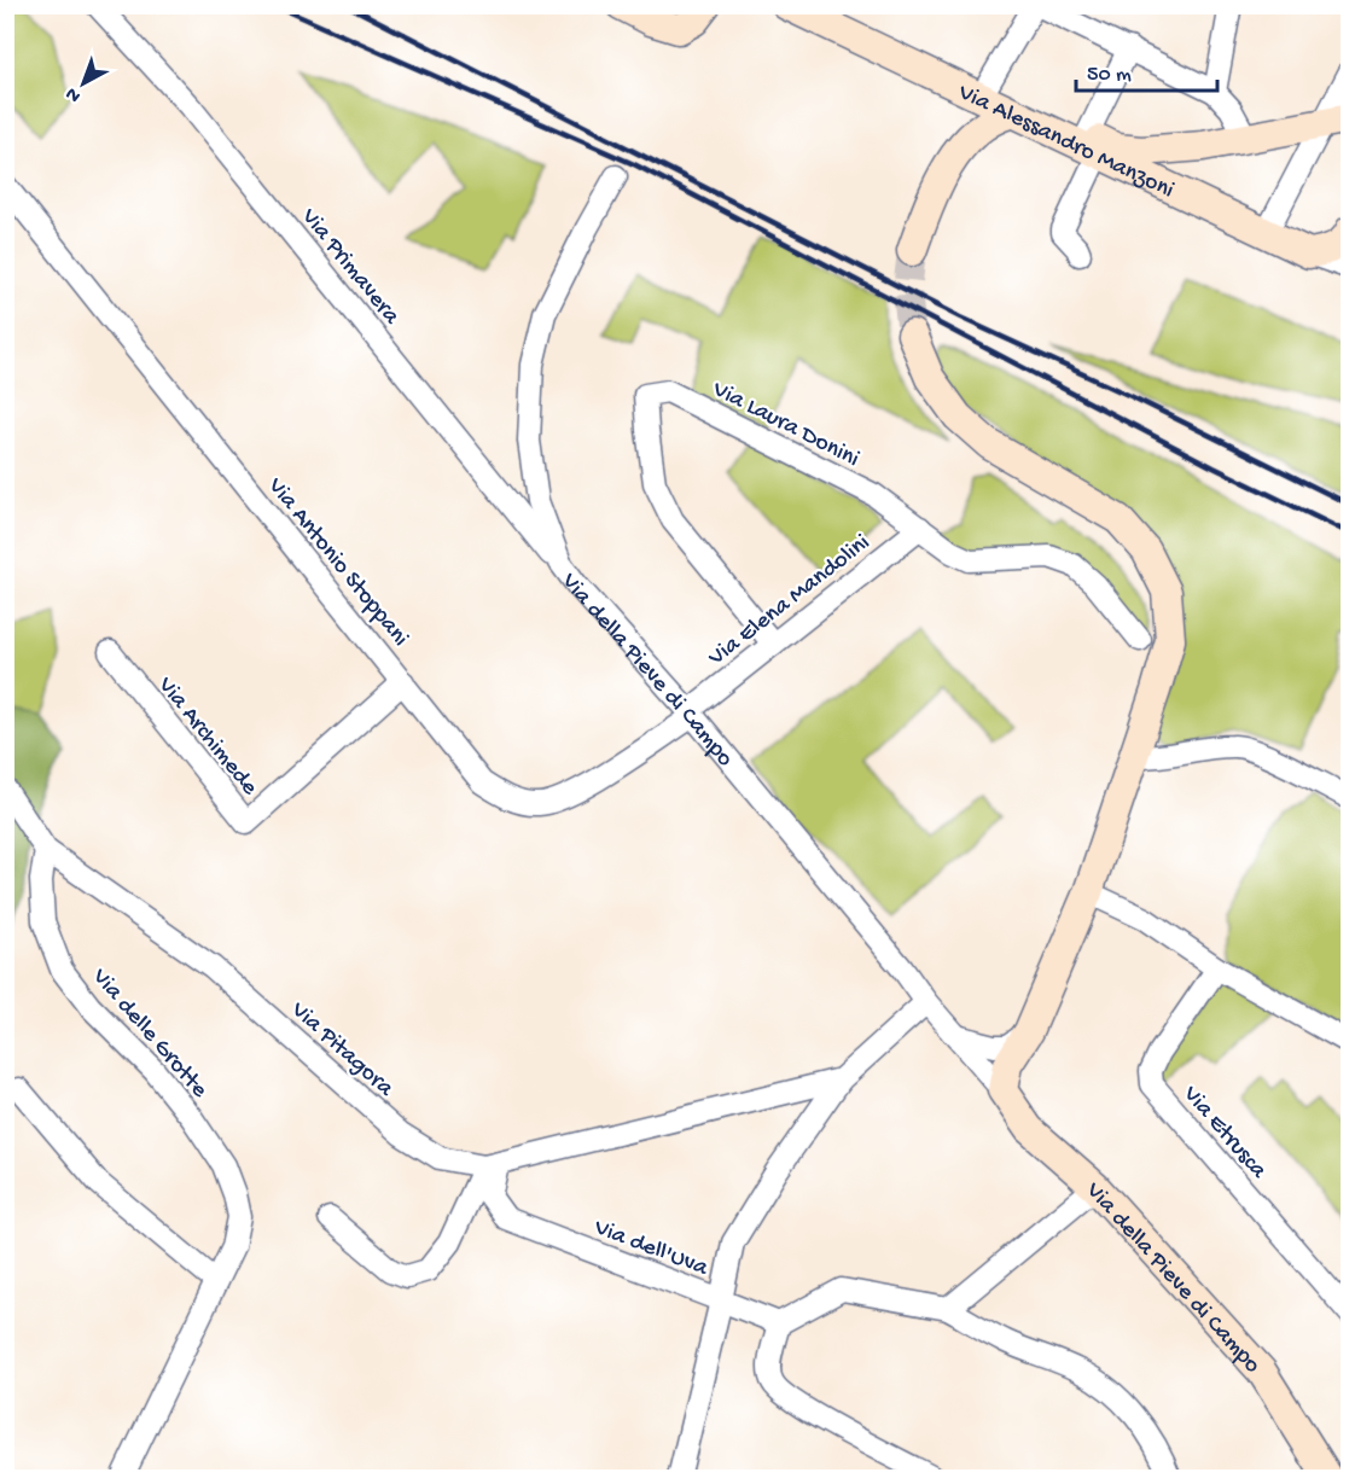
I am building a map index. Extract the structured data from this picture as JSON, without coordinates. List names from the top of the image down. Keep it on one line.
{"streets":{"street":["Via Alessandro Manzoni","Via Primavera","Via Laura Donini","Via Antonio Stoppani","Via Elena Mandolini","Via della Pieve di Campo","Via Archimede","Via delle Grotte","Via Pitagora","Via Etrusca","Via dell'Uva"]},"crossings":[["Via Primavera","Via della Pieve di Campo"],["Via Laura Donini","Via Elena Mandolini"],["Via Antonio Stoppani","Via Elena Mandolini"],["Via Antonio Stoppani","Via della Pieve di Campo"],["Via Antonio Stoppani","Via Archimede"],["Via Elena Mandolini","Via della Pieve di Campo"],["Via della Pieve di Campo","Via dell'Uva"],["Via delle Grotte","Via Pitagora"],["Via Pitagora","Via dell'Uva"]],"scale_bar":"50 m","north":"bottom left"}
